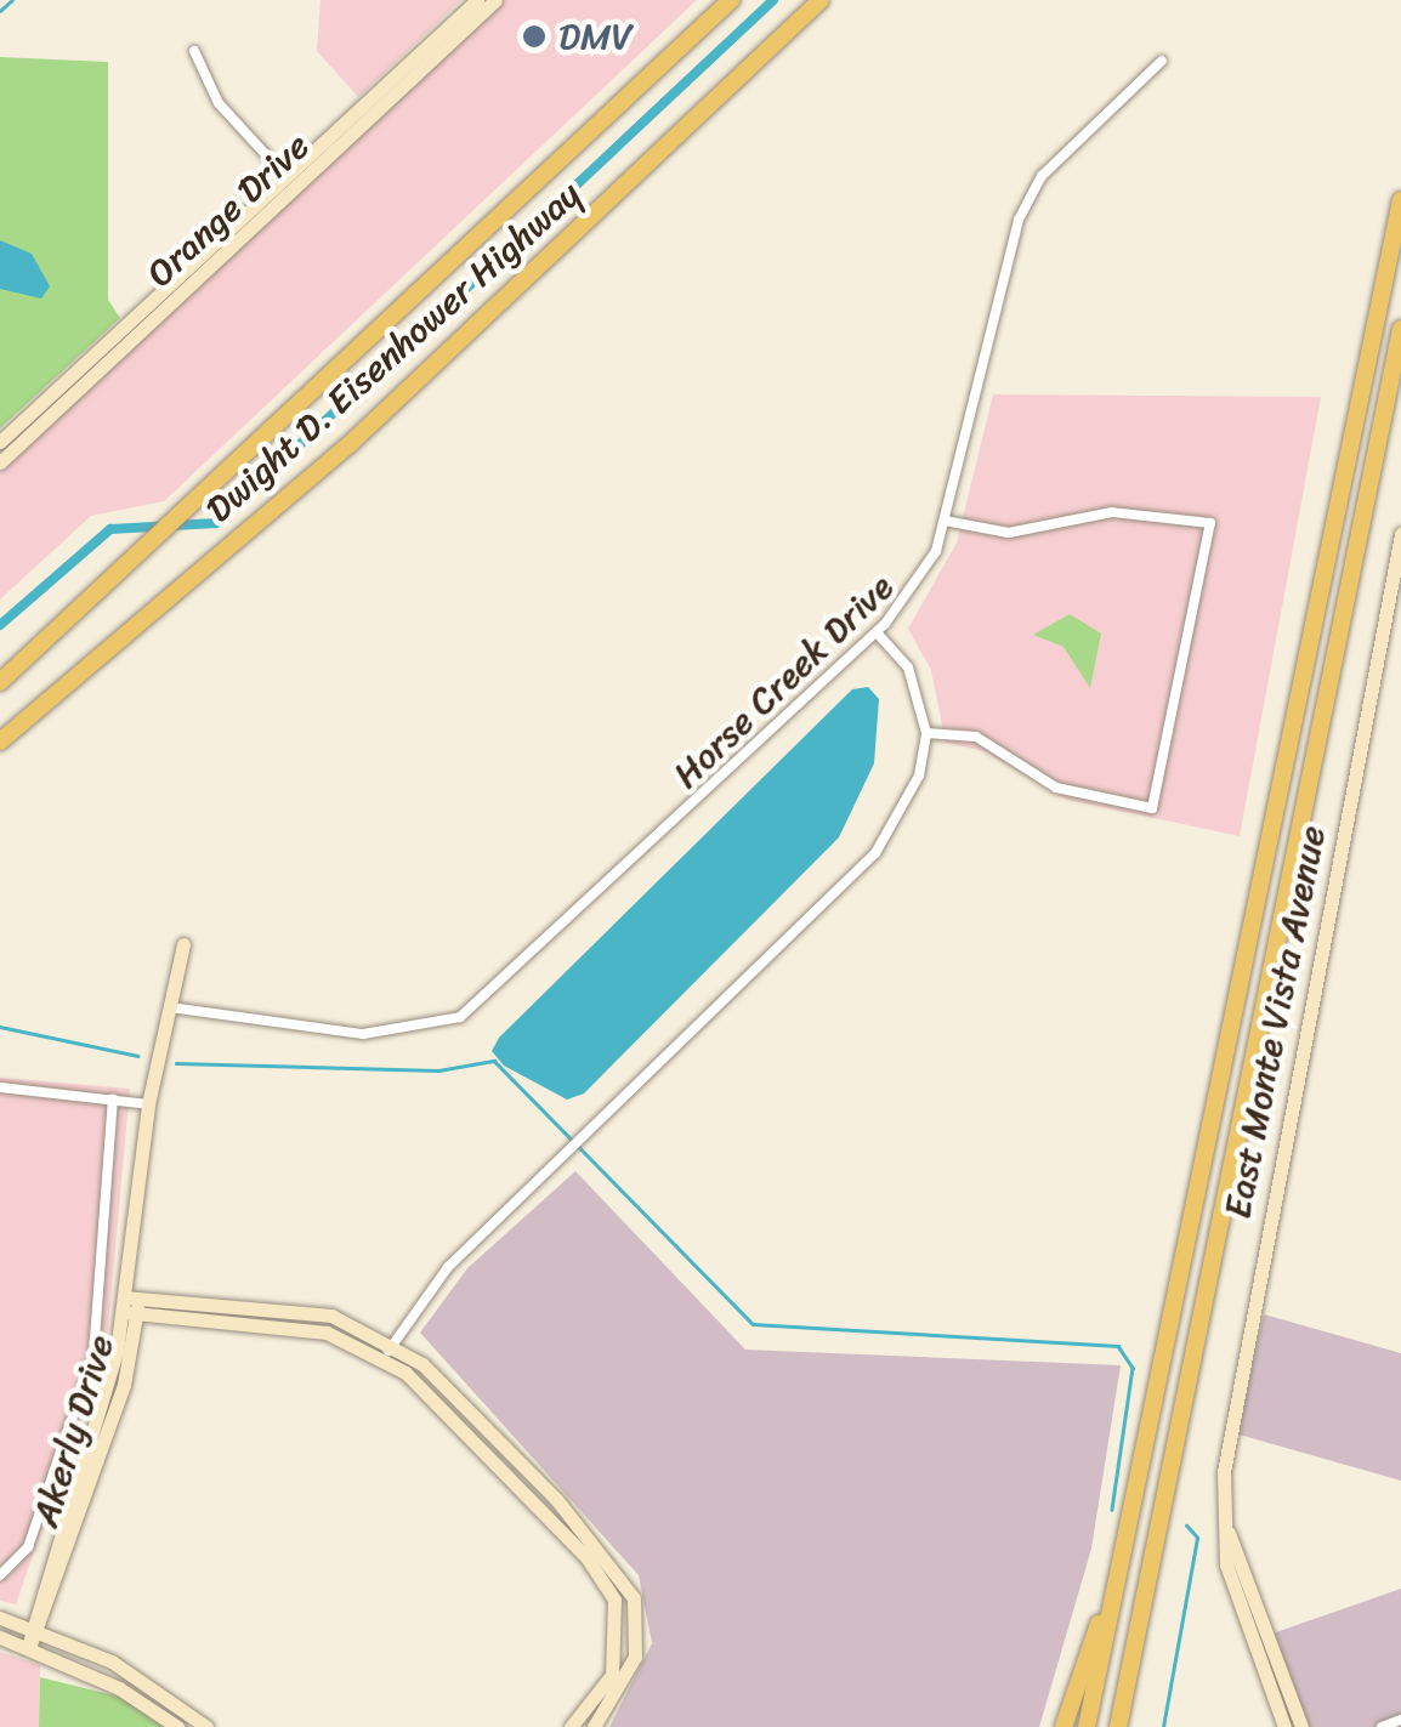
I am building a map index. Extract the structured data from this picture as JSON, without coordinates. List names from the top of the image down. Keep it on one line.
{"streets":{"highway":["Dwight D. Eisenhower Highway"],"street":["Orange Drive","Horse Creek Drive","East Monte Vista Avenue","Akerly Drive"]},"crossings":[["Horse Creek Drive","Akerly Drive"]],"places":["DMV"]}
